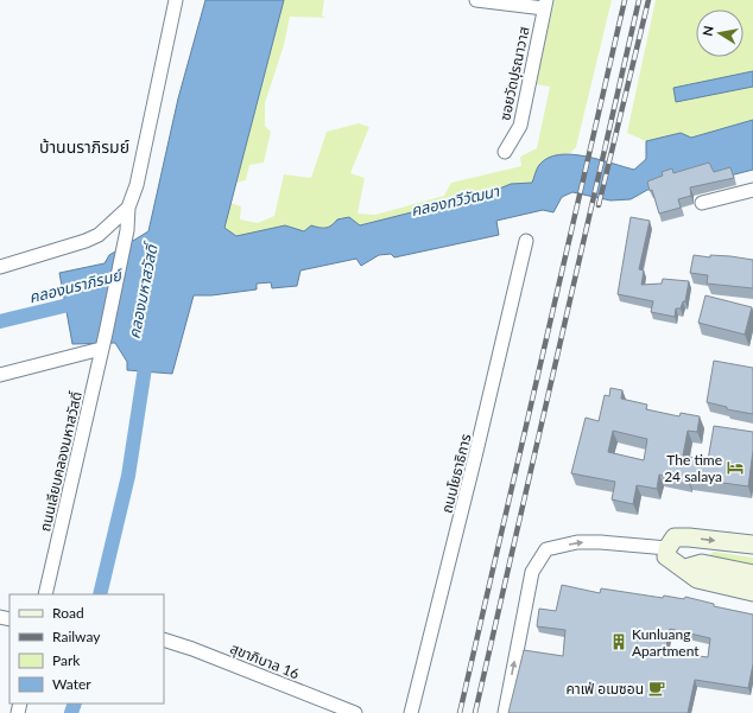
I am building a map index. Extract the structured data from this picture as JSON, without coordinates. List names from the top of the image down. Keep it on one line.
{"streets":{"street":["ซอยวัดปุรณาวาส","ถนนเลียบคลองมหาสวัสดิ์","ถนนโยธาธิการ","สุขาภิบาล 16"]},"districts":["บ้านนราภิรมย์"],"water":["คลองทวีวัฒนา","คลองนราภิรมย์","คลองมหาสวัสดิ์"],"places":{"hotel":["The time 24 salaya"],"building":["Kunluang Apartment"],"cafe":["คาเฟ่ อเมซอน"]},"legend":["Road","Railway","Park","Water"],"north":"left"}
